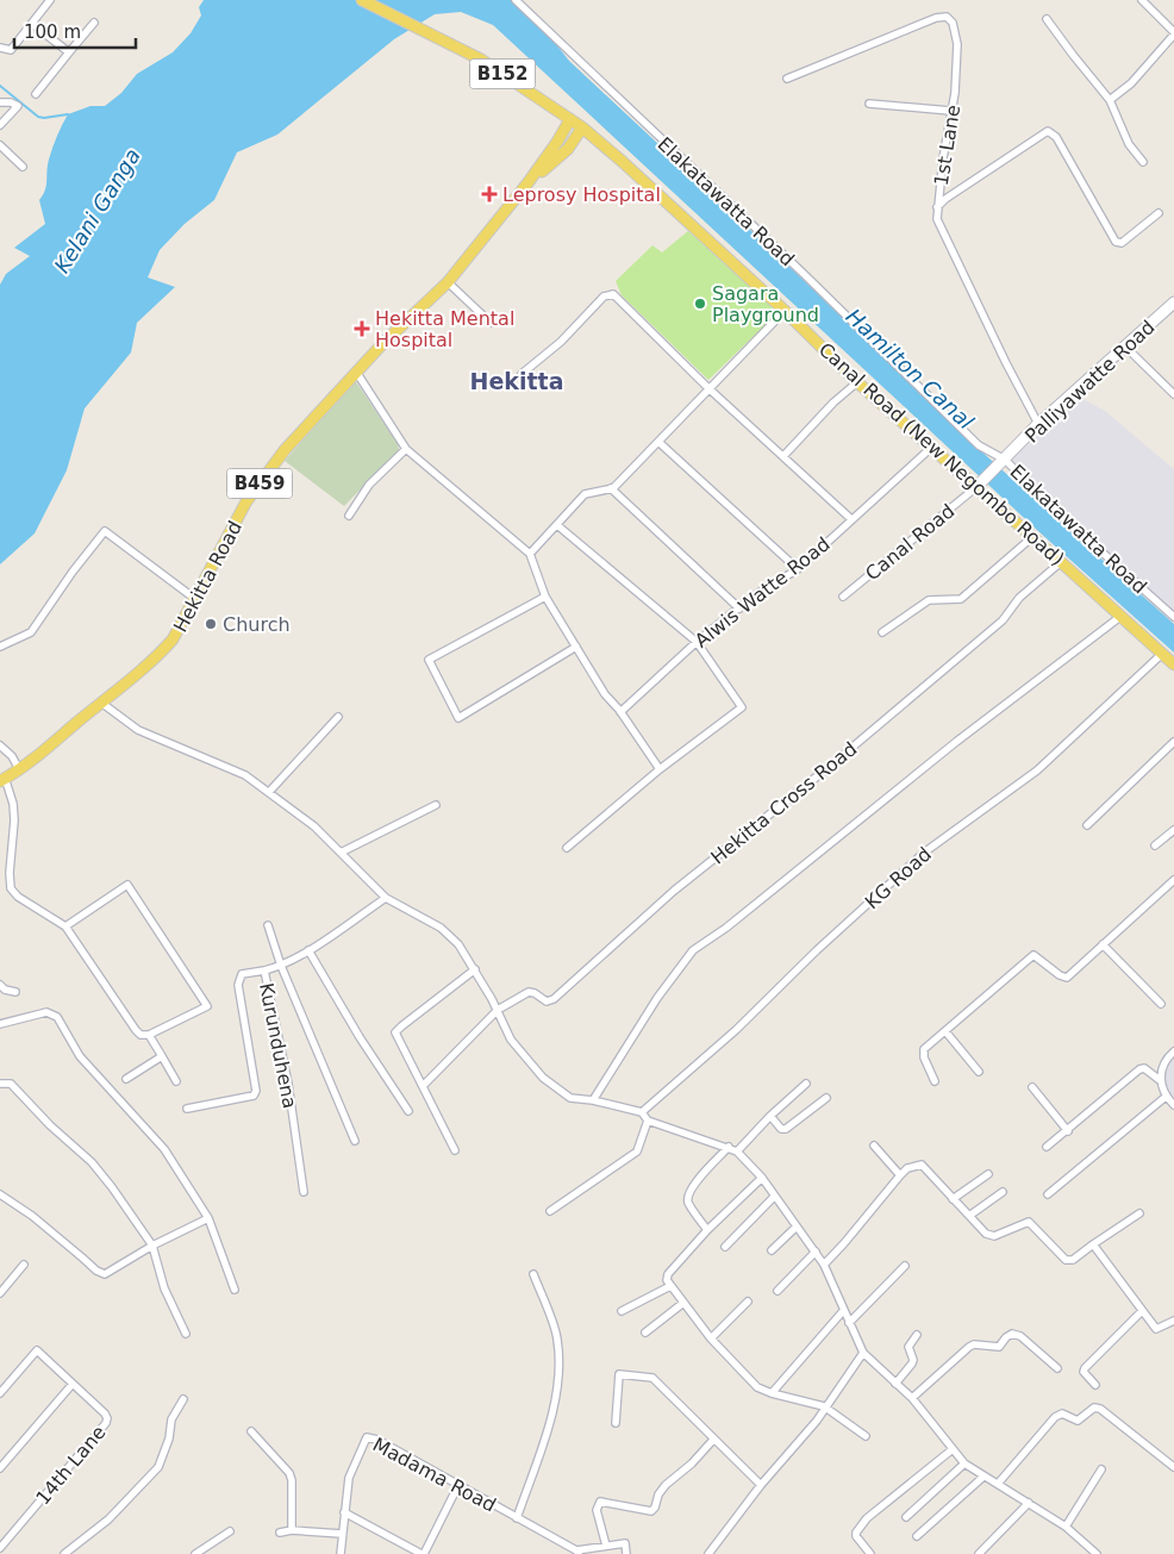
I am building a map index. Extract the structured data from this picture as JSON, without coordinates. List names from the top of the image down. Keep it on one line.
{"streets":{"main road":["B152","Canal Road (New Negombo Road)","B459","Hekitta Road"],"street":["1st Lane","Elakatawatta Road","Palliyawatte Road","Canal Road","Alwis Watte Road","Hekitta Cross Road","KG Road","Kurunduhena","14th Lane","Madama Road"]},"crossings":[["1st Lane","Palliyawatte Road"],["Elakatawatta Road","Palliyawatte Road"],["Palliyawatte Road","Canal Road (New Negombo Road)"],["Palliyawatte Road","Canal Road"],["Canal Road (New Negombo Road)","Canal Road"],["Canal Road (New Negombo Road)","Hekitta Road"],["Canal Road (New Negombo Road)","Alwis Watte Road"],["Canal Road (New Negombo Road)","Hekitta Cross Road"],["Canal Road (New Negombo Road)","KG Road"]],"districts":["Hekitta"],"water":["Kelani Ganga","Hamilton Canal"],"places":{"health":["Leprosy Hospital","Hekitta Mental Hospital"],"other":["Sagara Playground","Church"]},"scale_bar":"100 m"}
